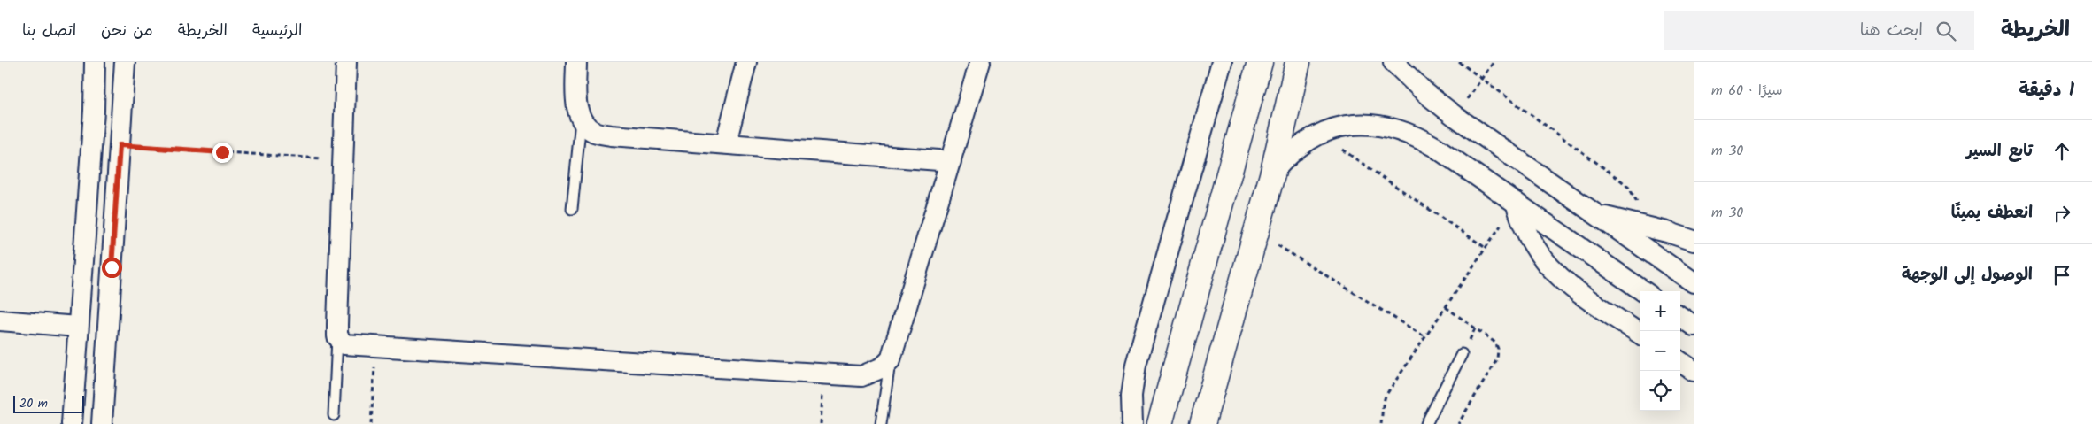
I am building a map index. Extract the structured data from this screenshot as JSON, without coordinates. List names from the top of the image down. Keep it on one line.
{"scale_bar":"20 m","page":{"header":"الخريطة","search":"ابحث هنا","nav":["الرئيسية","الخريطة","من نحن","اتصل بنا"],"heading":["1 دقيقة","سيرًا · 60 m"],"list":[["تابع السير","30 m"],["انعطف يمينًا","30 m"],"الوصول إلى الوجهة"],"map_buttons":["+","−"],"scale":"20 m"}}
